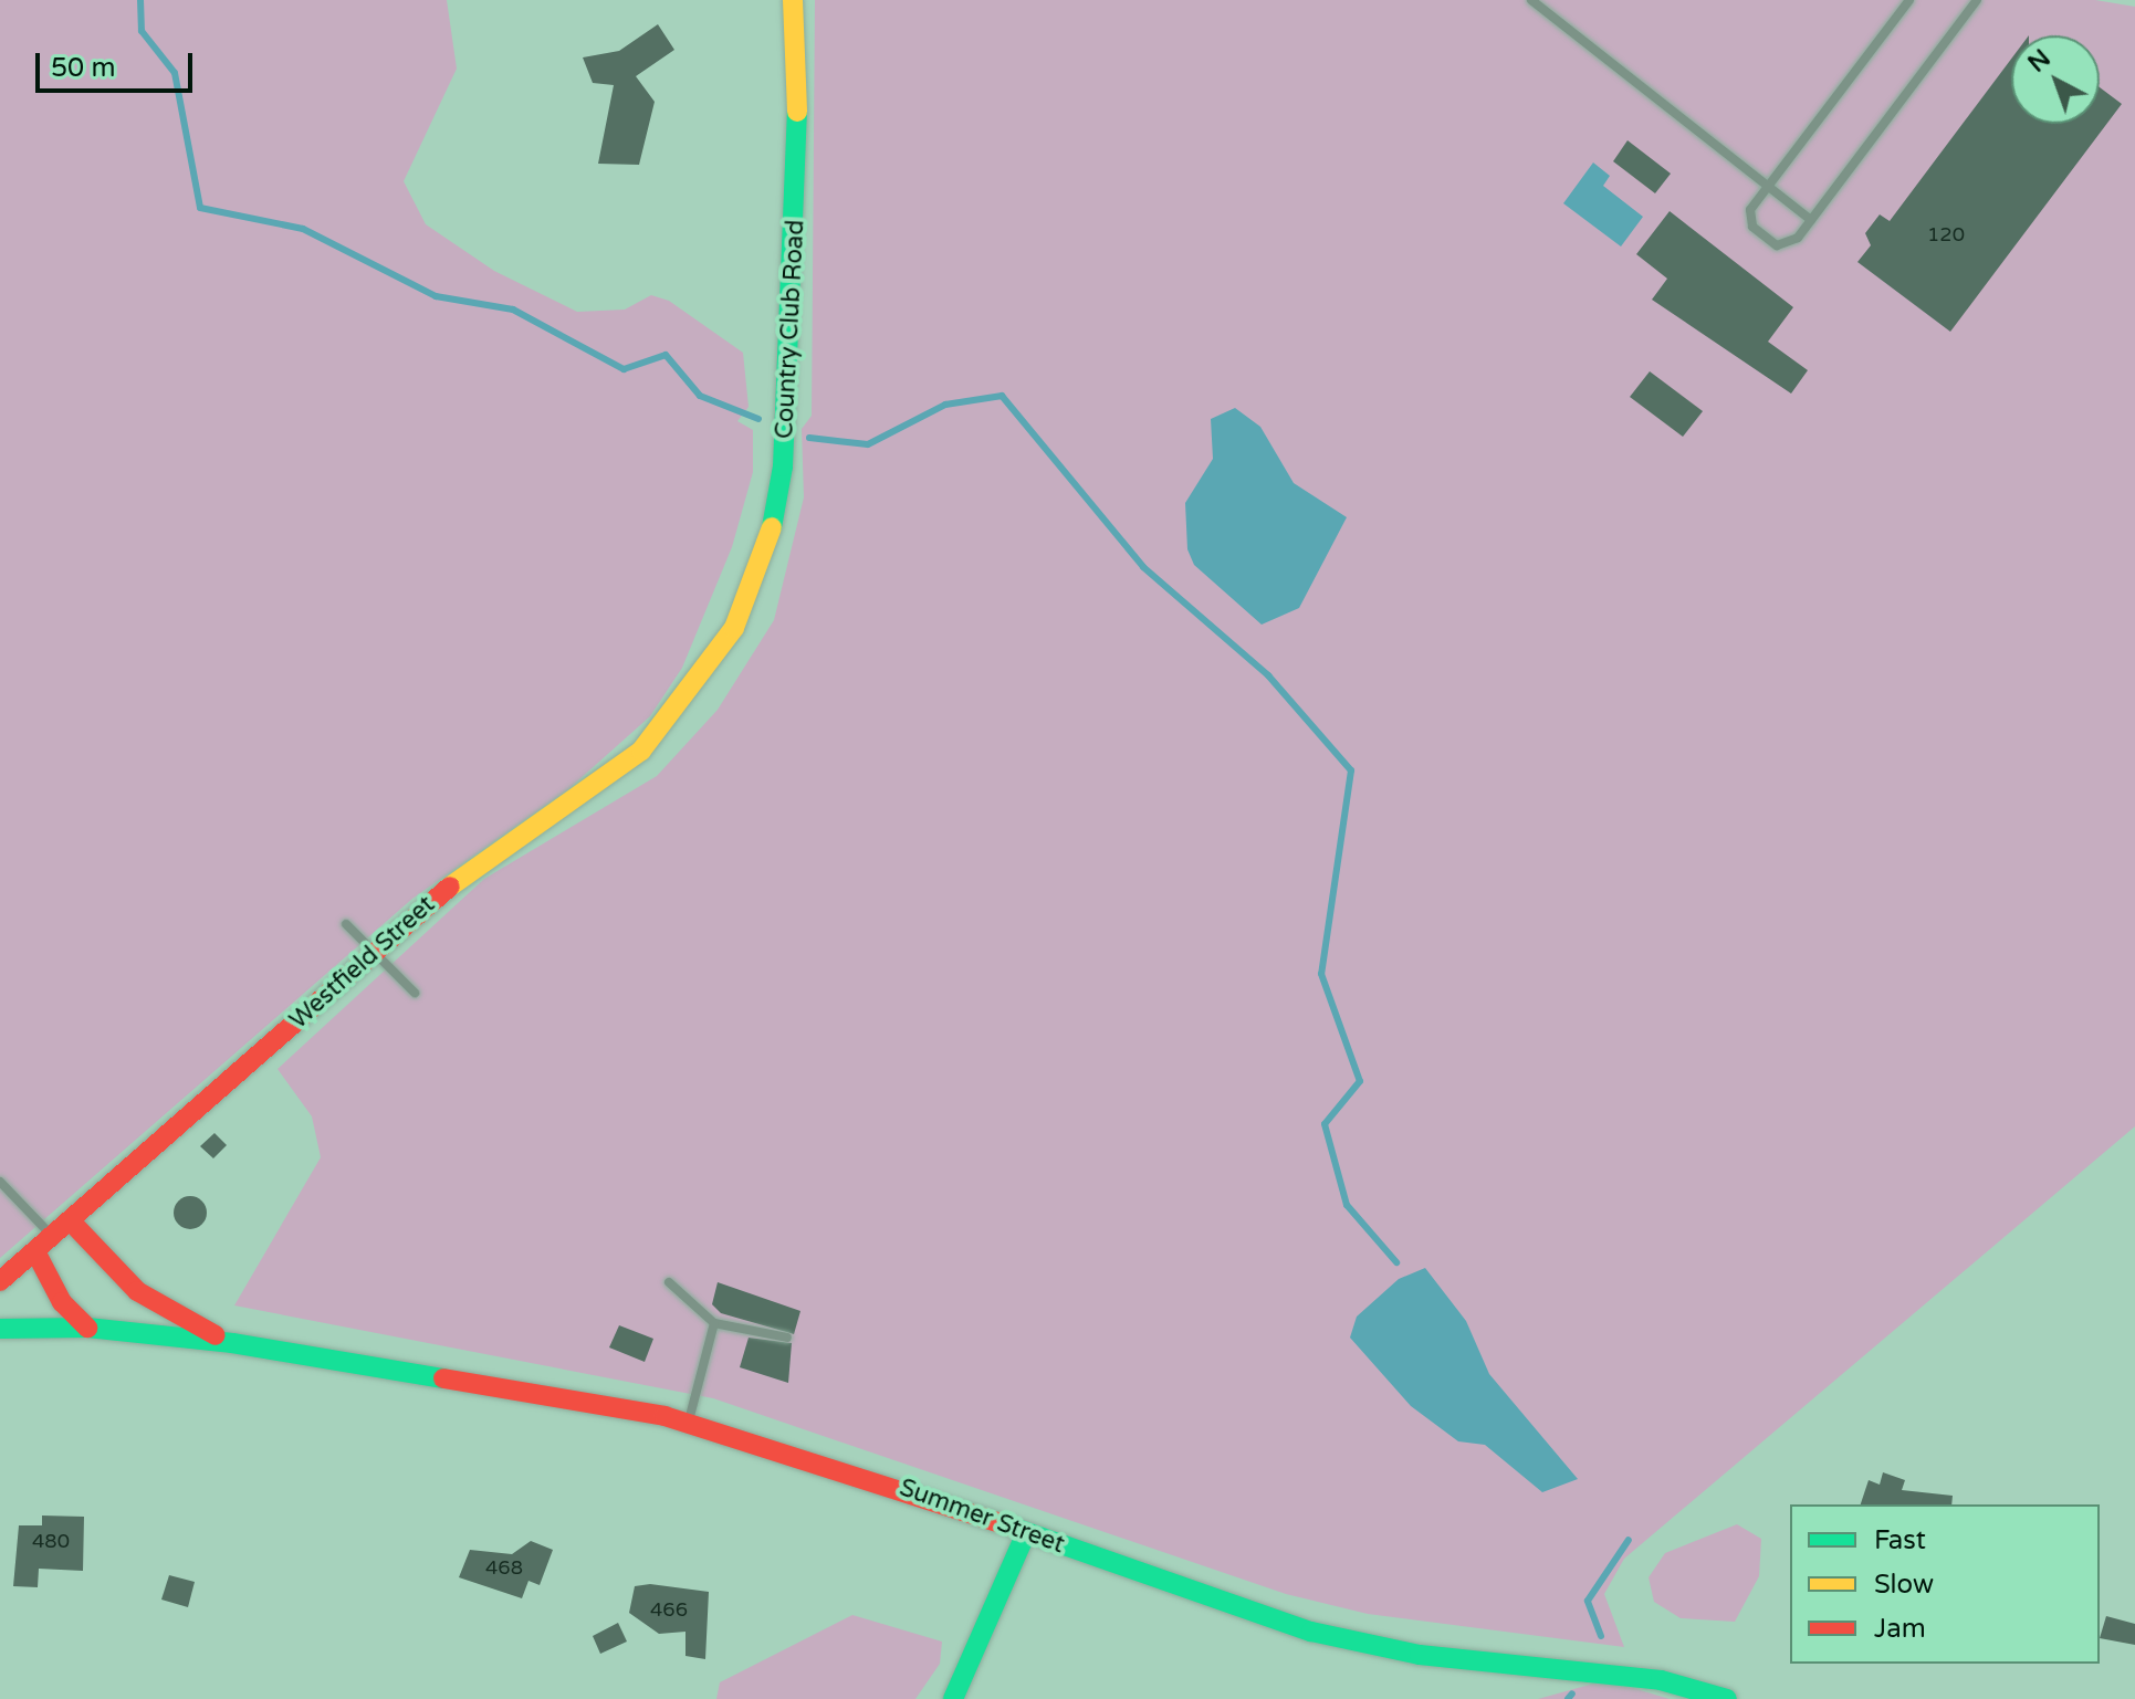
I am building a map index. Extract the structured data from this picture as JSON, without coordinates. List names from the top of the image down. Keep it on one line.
{"streets":{"main road":["Country Club Road","Westfield Street","Summer Street"]},"crossings":[["Country Club Road","Westfield Street"],["Westfield Street","Summer Street"]],"house_numbers":["120","480","468","466"],"legend":["Fast","Slow","Jam"],"scale_bar":"50 m","north":"top left"}
